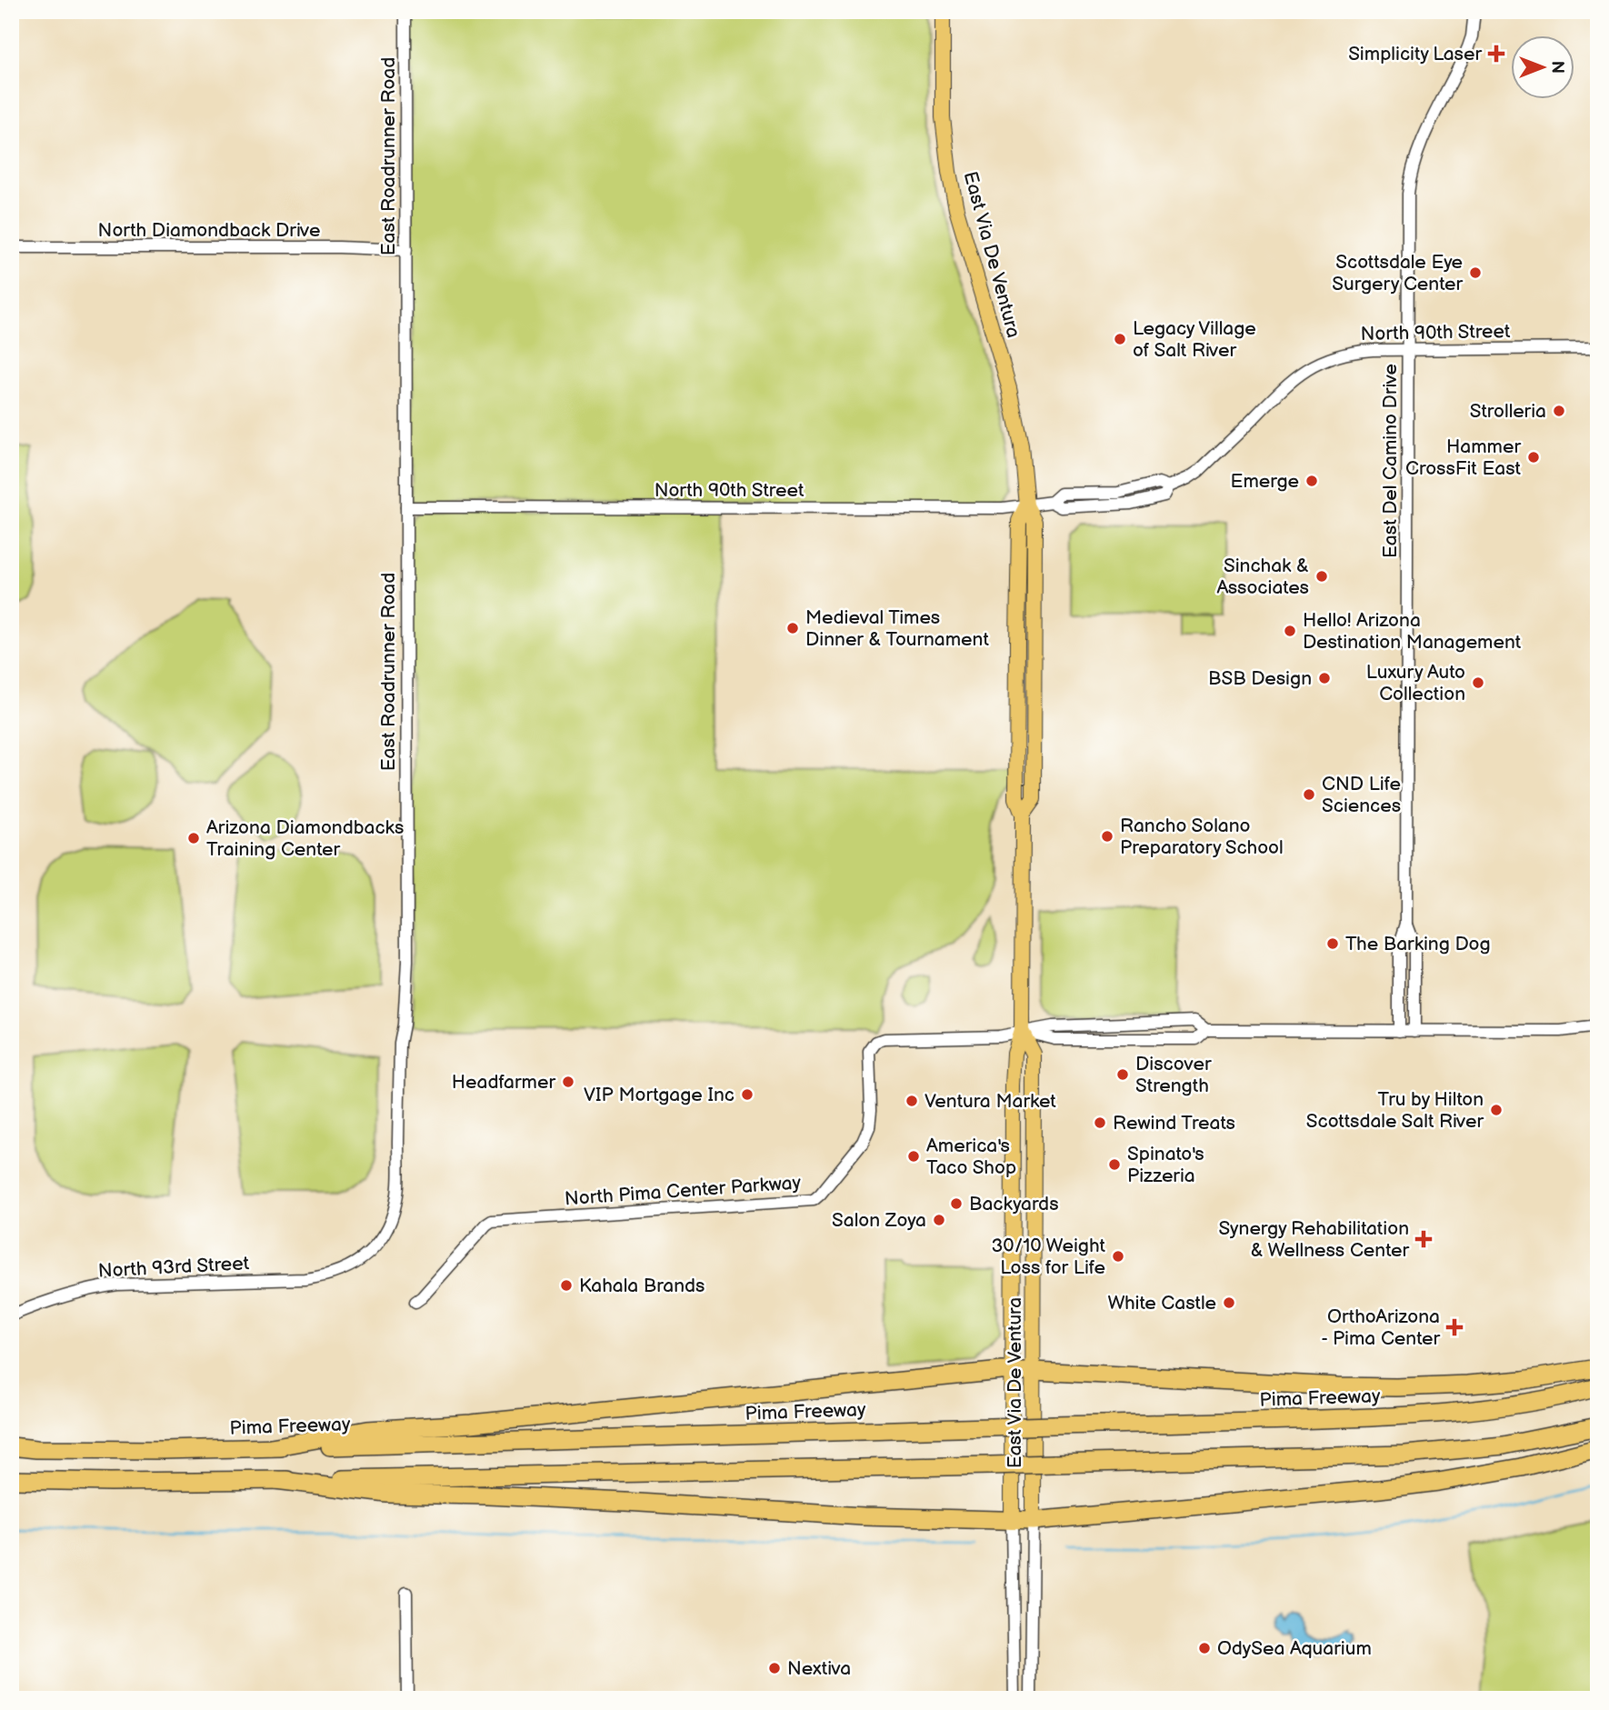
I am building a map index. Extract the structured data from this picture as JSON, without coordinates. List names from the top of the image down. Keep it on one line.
{"streets":{"highway":["Pima Freeway"],"main road":["East Via De Ventura"],"street":["East Roadrunner Road","North Diamondback Drive","North 90th Street","East Del Camino Drive","North Pima Center Parkway","North 93rd Street"]},"crossings":[["East Roadrunner Road","North Diamondback Drive"],["East Roadrunner Road","North 90th Street"],["East Roadrunner Road","North 93rd Street"],["East Via De Ventura","North 90th Street"],["East Via De Ventura","North Pima Center Parkway"],["North 90th Street","East Del Camino Drive"],["East Del Camino Drive","North Pima Center Parkway"]],"places":{"health":["Simplicity Laser","Synergy Rehabilitation & Wellness Center","OrthoArizona - Pima Center"],"other":["Scottsdale Eye Surgery Center","Legacy Village of Salt River","Strolleria","Hammer CrossFit East","Emerge","Sinchak & Associates","Medieval Times Dinner & Tournament","Hello! Arizona Destination Management","BSB Design","Luxury Auto Collection","CND Life Sciences","Rancho Solano Preparatory School","Arizona Diamondbacks Training Center","The Barking Dog","Discover Strength","Headfarmer","VIP Mortgage Inc","Ventura Market","Tru by Hilton Scottsdale Salt River","Rewind Treats","America's Taco Shop","Spinato's Pizzeria","Backyards","Salon Zoya","30/10 Weight Loss for Life","Kahala Brands","White Castle","OdySea Aquarium","Nextiva"]},"north":"right"}
